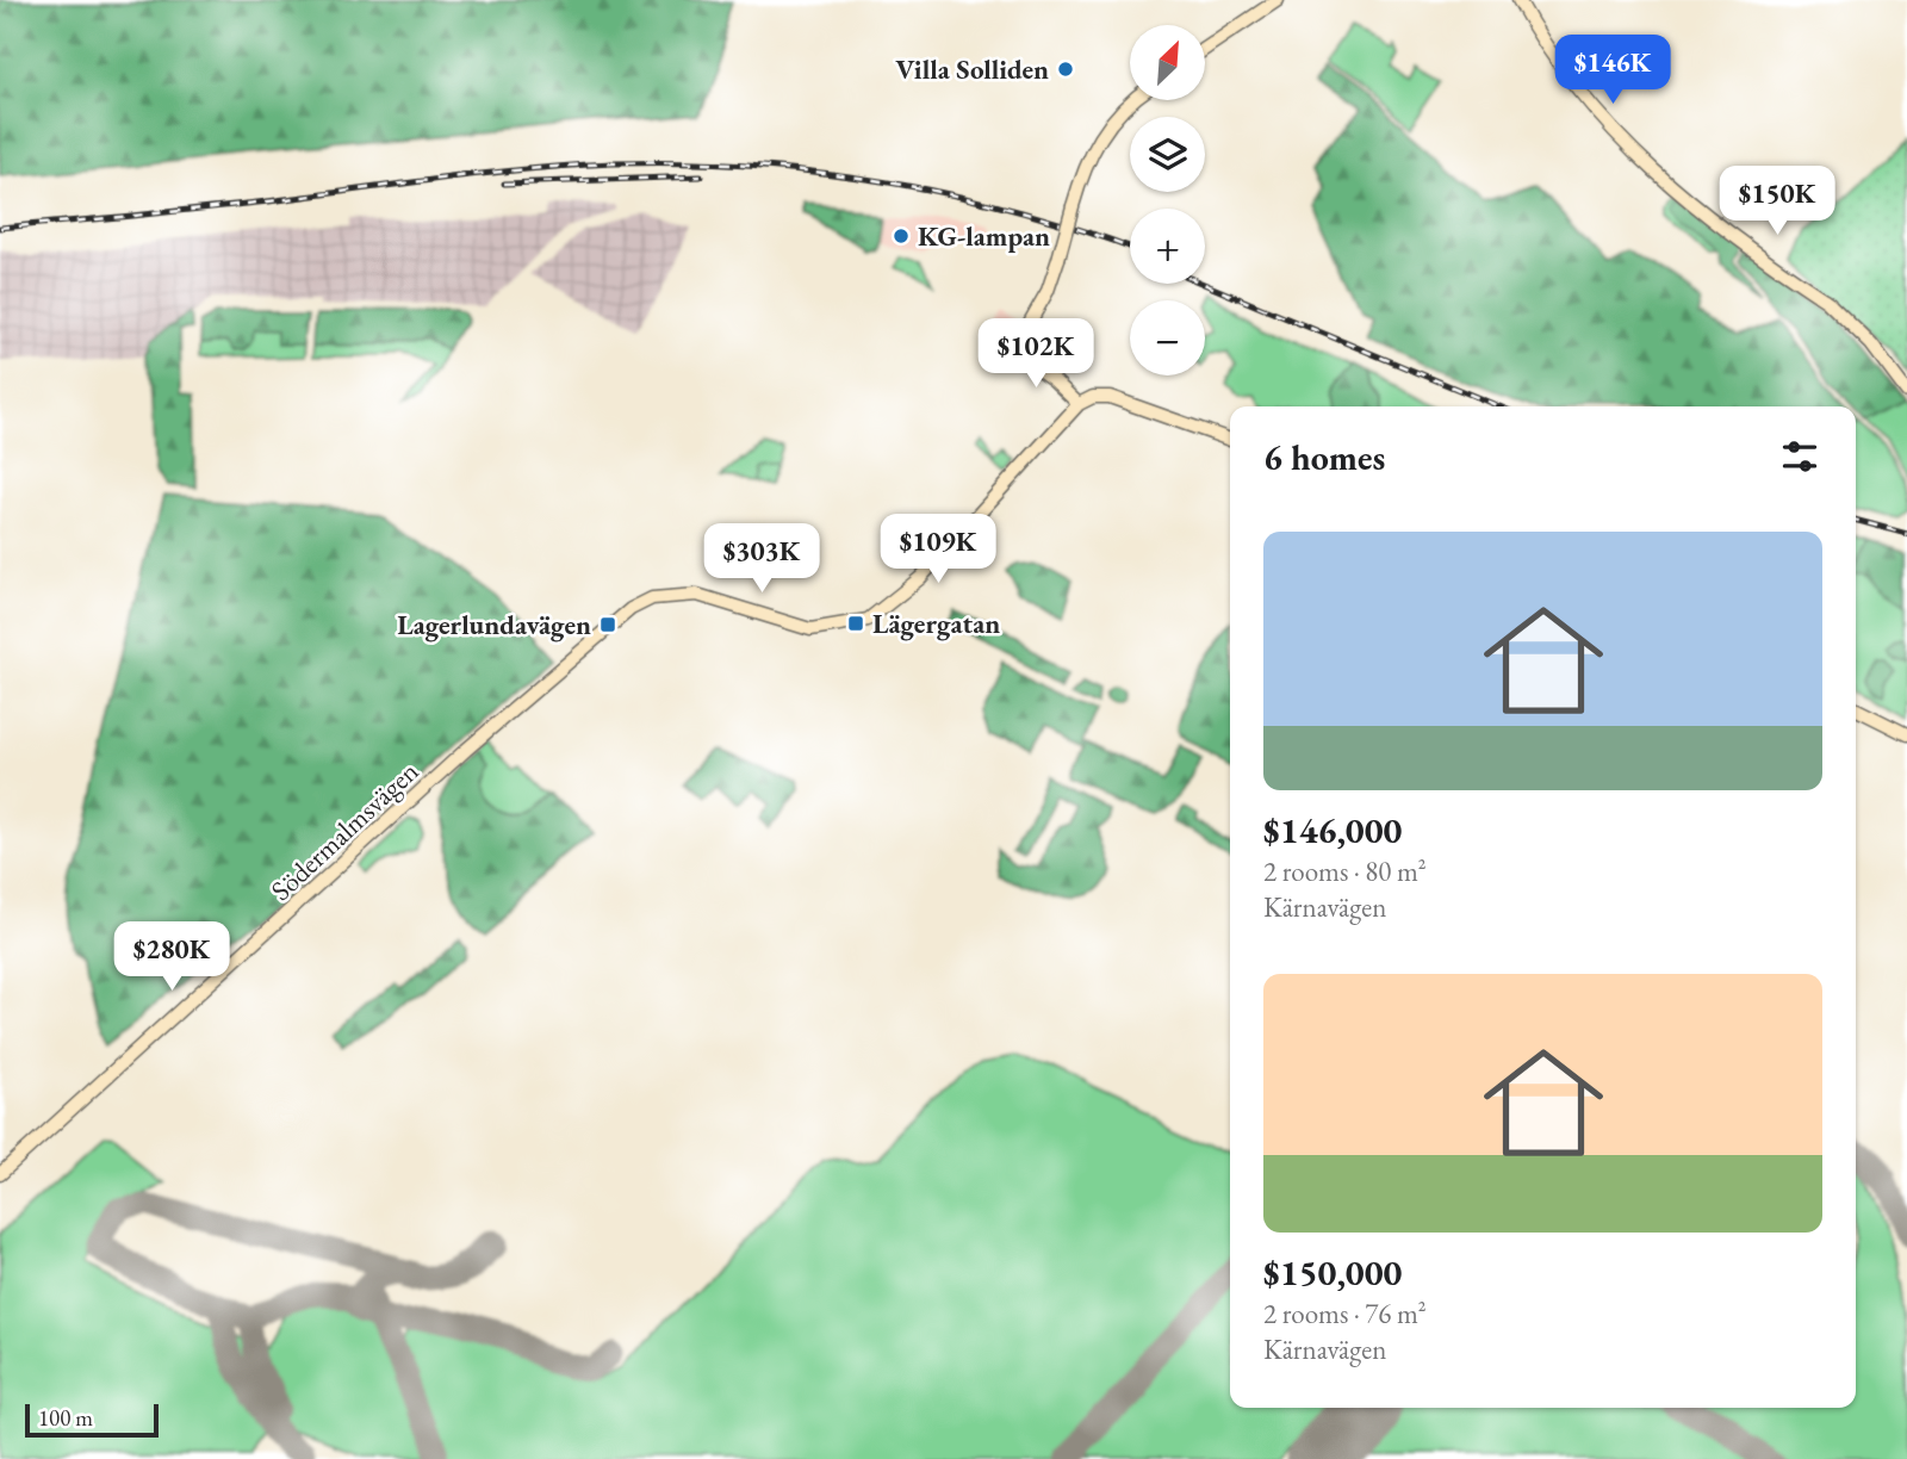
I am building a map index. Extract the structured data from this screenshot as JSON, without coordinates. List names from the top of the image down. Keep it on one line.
{"streets":{"street":["Södermalmsvägen"]},"places":{"other":["Villa Solliden","KG-lampan"],"transit":["Lägergatan","Lagerlundavägen"]},"scale_bar":"100 m","north":"top right","page":{"map_buttons":["+","−"],"price":["$146K","$150K","$102K","$109K","$303K","$280K"],"heading":"6 homes","list":[{"name":"$146,000","note":"2 rooms · 80 m² · Kärnavägen"},{"name":"$150,000","note":"2 rooms · 76 m² · Kärnavägen"}],"scale":"100 m"}}
